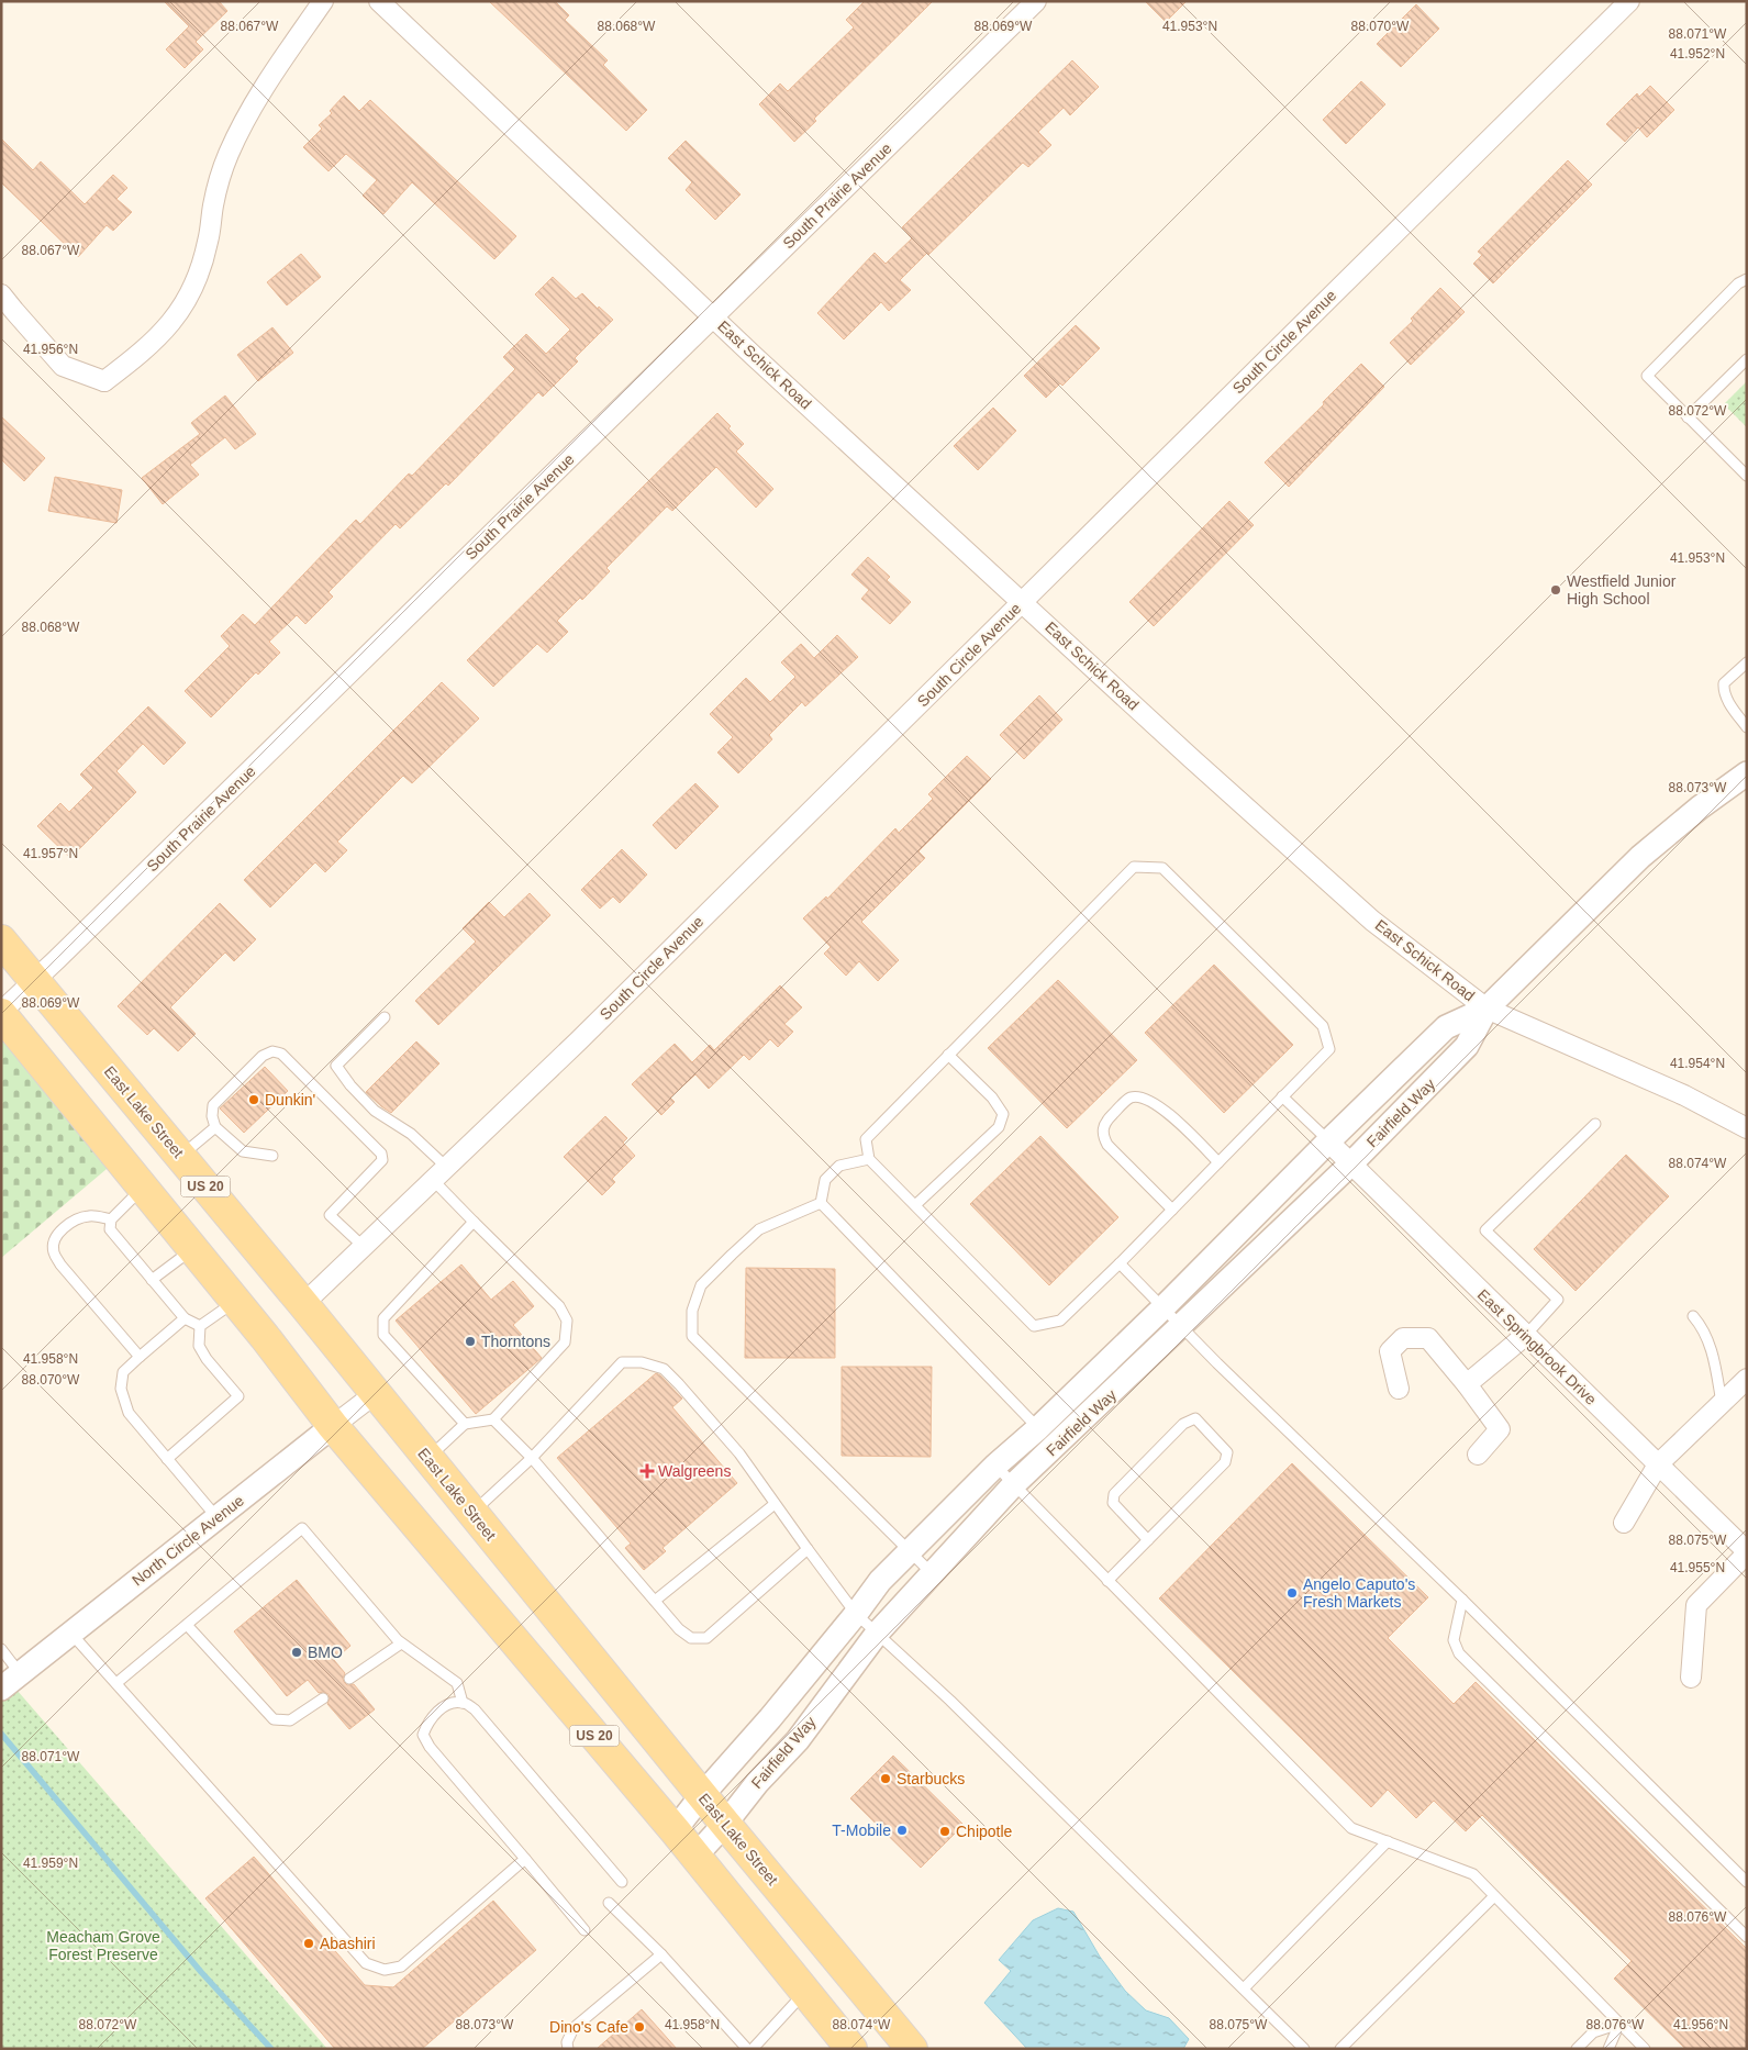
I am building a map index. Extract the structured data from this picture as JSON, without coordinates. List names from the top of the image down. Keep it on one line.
{"streets":{"main road":["East Lake Street","US 20"],"street":["South Prairie Avenue","South Circle Avenue","East Schick Road","Fairfield Way","East Springbrook Drive","North Circle Avenue"]},"crossings":[["South Prairie Avenue","East Schick Road"],["South Prairie Avenue","East Lake Street"],["South Prairie Avenue","US 20"],["South Circle Avenue","East Schick Road"],["South Circle Avenue","East Lake Street"],["East Schick Road","Fairfield Way"],["East Lake Street","Fairfield Way"],["East Lake Street","North Circle Avenue"],["Fairfield Way","US 20"],["Fairfield Way","East Springbrook Drive"],["US 20","North Circle Avenue"]],"parks":["Meacham Grove Forest Preserve"],"places":{"other":["Westfield Junior High School","Dunkin'","Thorntons","Angelo Caputo's Fresh Markets","BMO","Starbucks","T-Mobile","Chipotle","Abashiri","Dino's Cafe"],"health":["Walgreens"]},"coordinates":["88.067°W","88.068°W","88.069°W","41.953°N","88.070°W","88.071°W","41.952°N","41.956°N","88.072°W","88.073°W","41.957°N","41.954°N","88.074°W","41.958°N","88.075°W","41.955°N","41.959°N","88.076°W"]}
